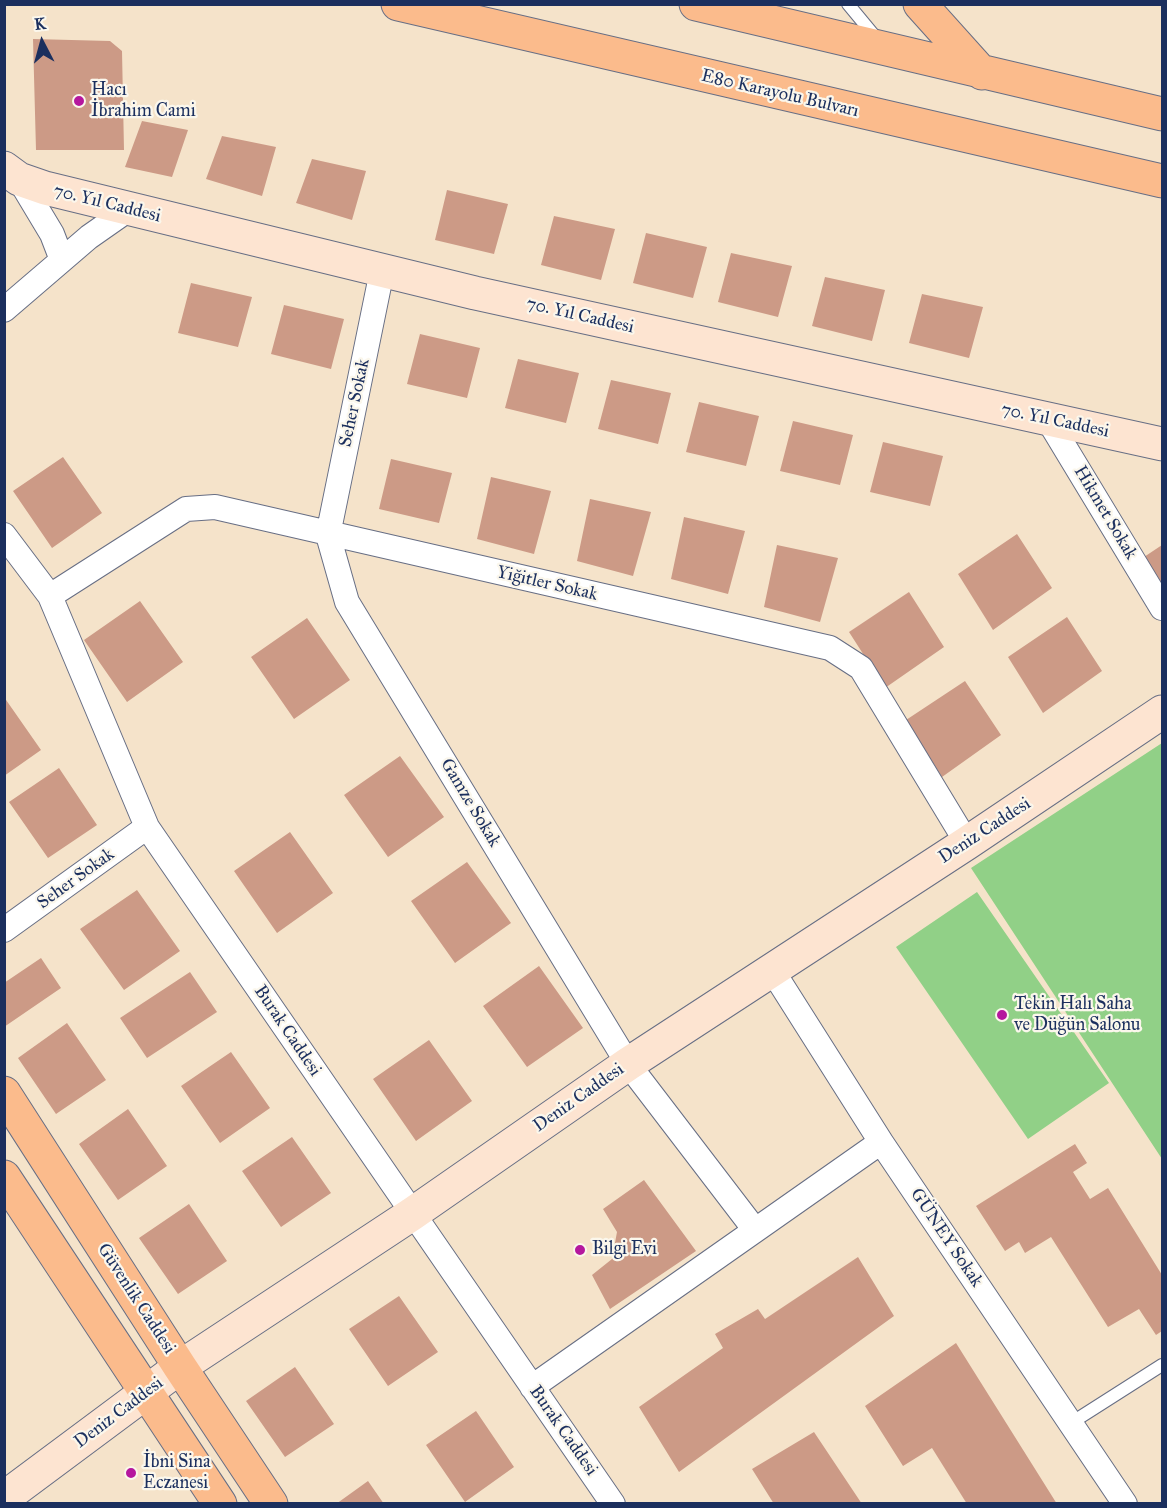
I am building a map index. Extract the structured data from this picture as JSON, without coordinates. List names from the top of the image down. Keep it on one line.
{"streets":{"main road":["E80 Karayolu Bulvarı","Güvenlik Caddesi"],"street":["70. Yıl Caddesi","Seher Sokak","Hikmet Sokak","Yiğitler Sokak","Gamze Sokak","Deniz Caddesi","Burak Caddesi","GÜNEY Sokak"]},"crossings":[["70. Yıl Caddesi","Seher Sokak"],["70. Yıl Caddesi","Hikmet Sokak"],["Seher Sokak","Yiğitler Sokak"],["Seher Sokak","Gamze Sokak"],["Seher Sokak","Burak Caddesi"],["Yiğitler Sokak","Gamze Sokak"],["Yiğitler Sokak","Deniz Caddesi"],["Yiğitler Sokak","Burak Caddesi"],["Gamze Sokak","Deniz Caddesi"],["Deniz Caddesi","Burak Caddesi"],["Deniz Caddesi","GÜNEY Sokak"],["Deniz Caddesi","Güvenlik Caddesi"]],"places":["Hacı İbrahim Cami","Tekin Halı Saha ve Düğün Salonu","Bilgi Evi","İbni Sina Eczanesi"],"north":"top"}
